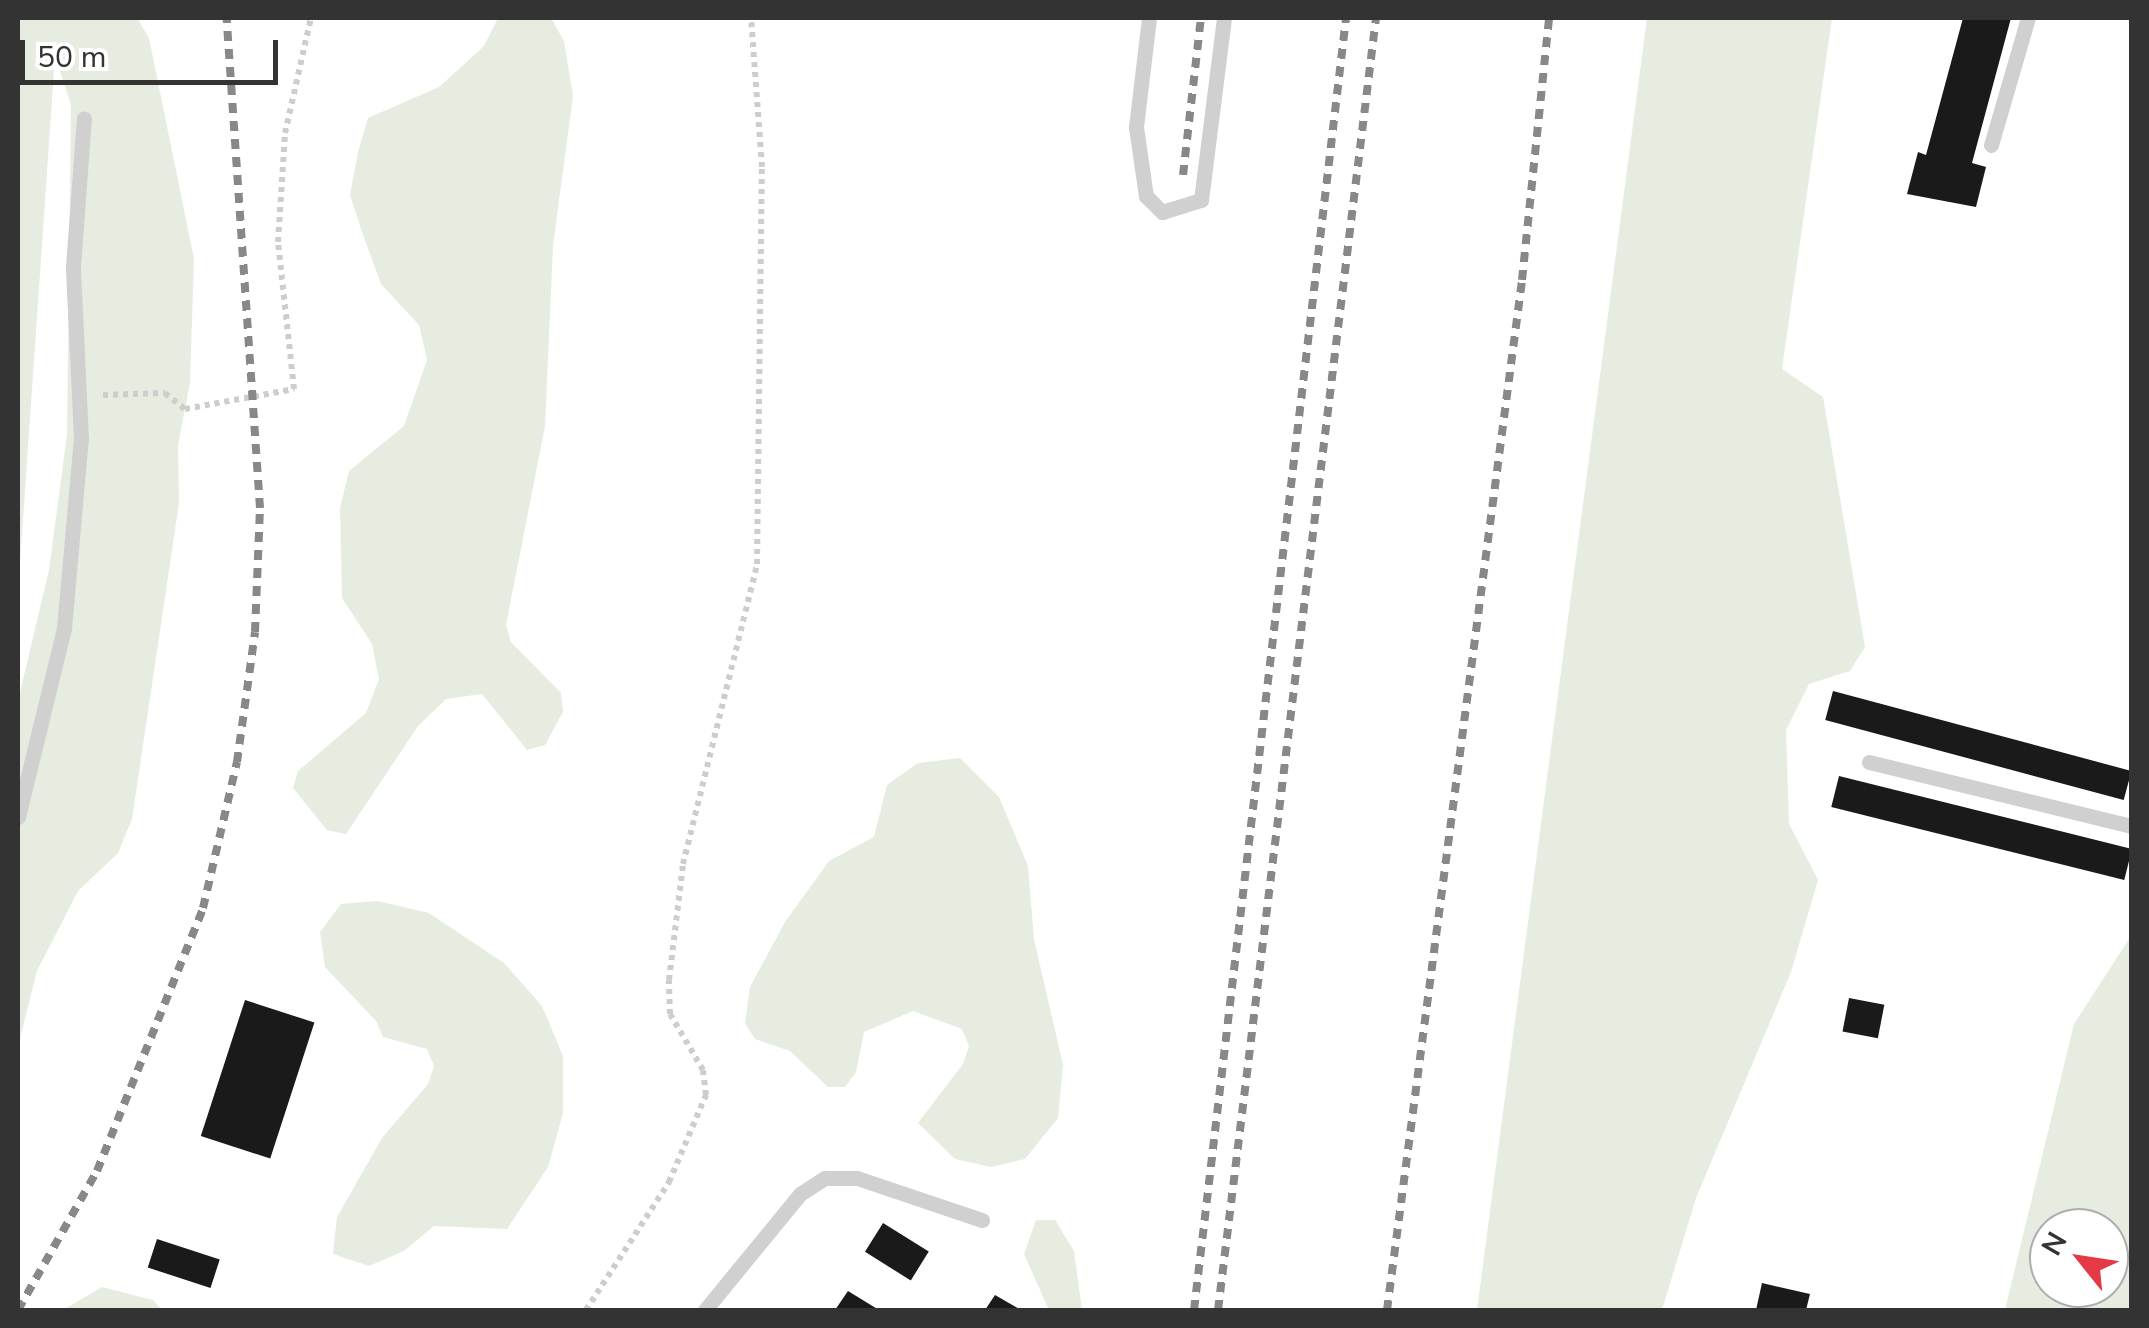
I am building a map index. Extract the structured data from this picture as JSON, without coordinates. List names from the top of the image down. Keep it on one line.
{"scale_bar":"50 m","north":"top left"}
